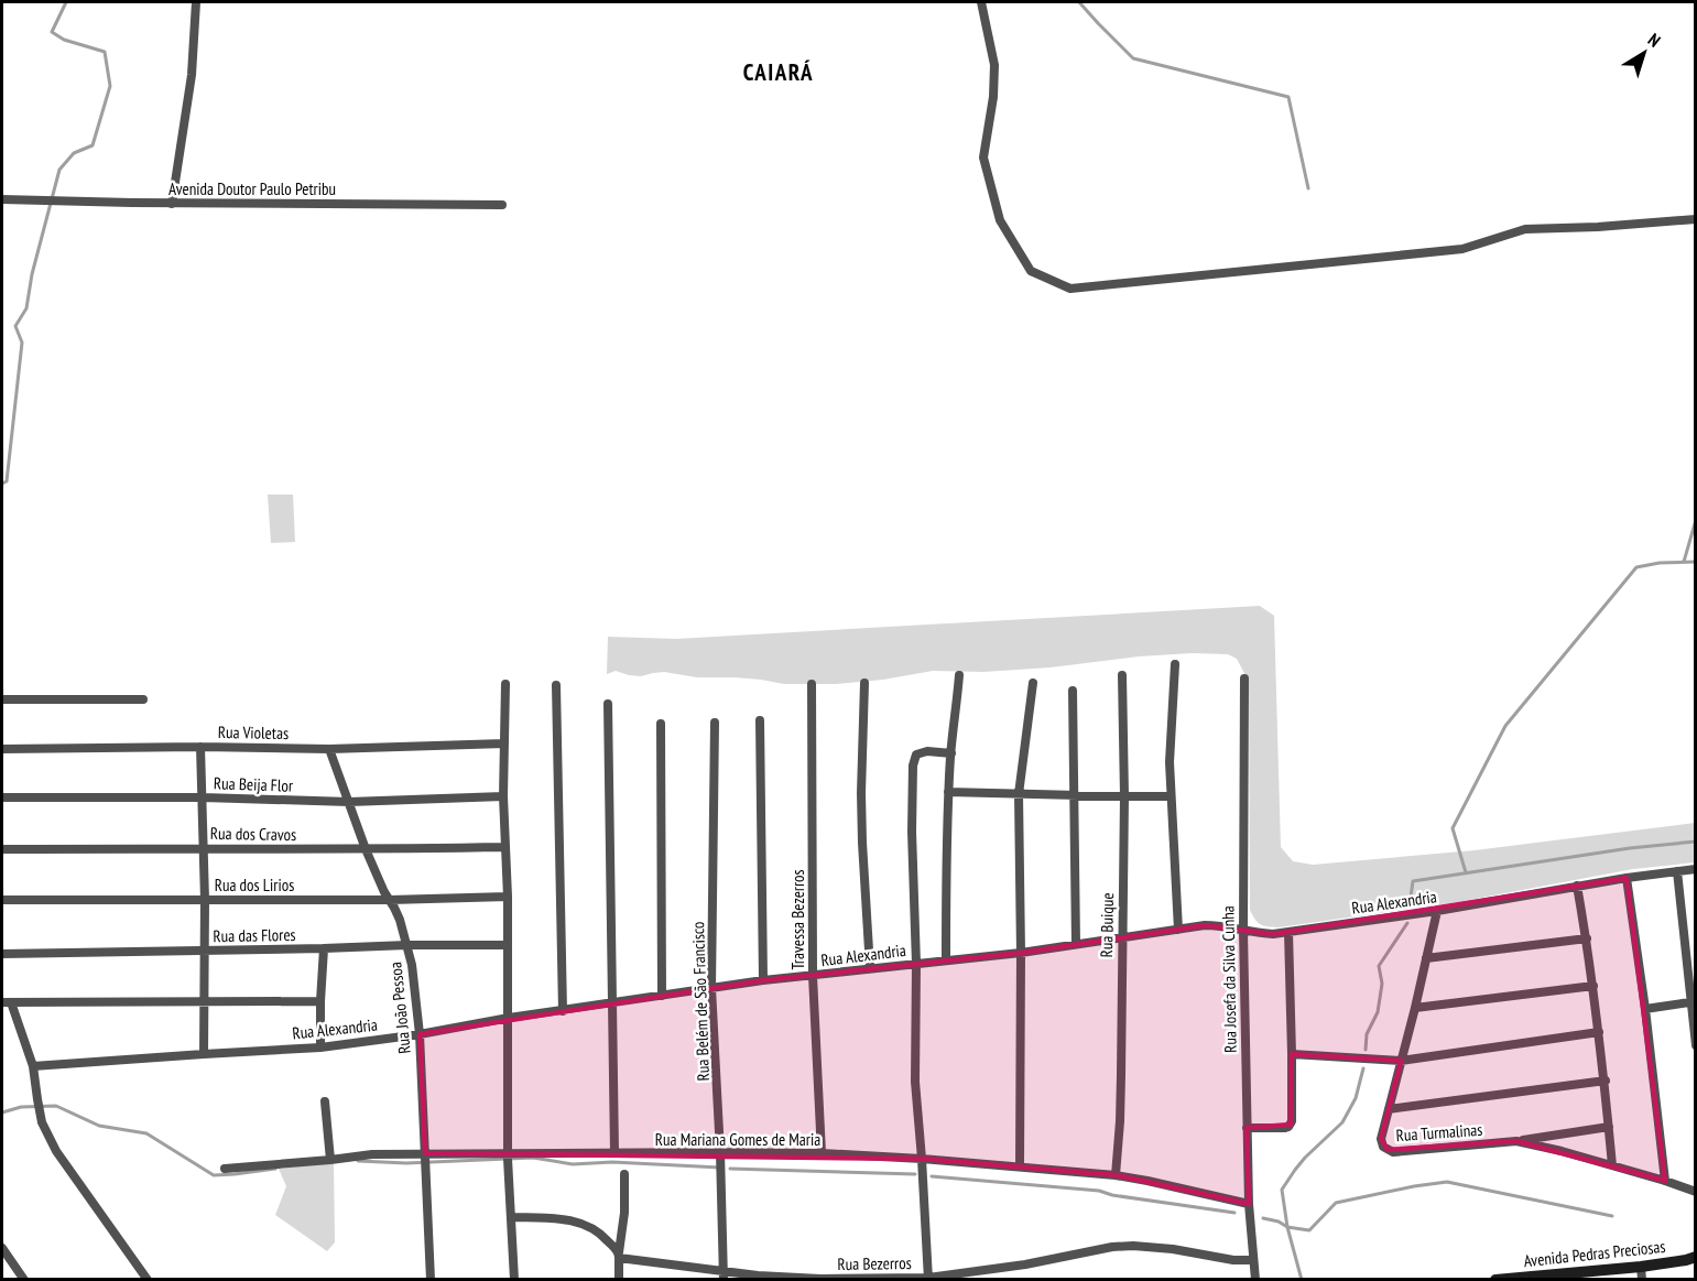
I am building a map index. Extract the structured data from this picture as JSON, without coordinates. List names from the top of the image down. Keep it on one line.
{"streets":{"main road":["Avenida Pedras Preciosas"],"street":["Avenida Doutor Paulo Petribu","Rua Violetas","Rua Beija Flor","Rua dos Cravos","Rua dos Lirios","Rua Alexandria","Travessa Bezerros","Rua Buique","Rua das Flores","Rua Josefa da Silva Cunha","Rua Belém de São Francisco","Rua João Pessoa","Rua Turmalinas","Rua Mariana Gomes de Maria","Rua Bezerros"]},"crossings":[["Rua Violetas","Rua João Pessoa"],["Rua Beija Flor","Rua João Pessoa"],["Rua dos Cravos","Rua João Pessoa"],["Rua dos Lirios","Rua João Pessoa"],["Rua Alexandria","Travessa Bezerros"],["Rua Alexandria","Rua Buique"],["Rua Alexandria","Rua Josefa da Silva Cunha"],["Rua Alexandria","Rua Belém de São Francisco"],["Rua Alexandria","Rua João Pessoa"],["Rua Alexandria","Rua Turmalinas"],["Travessa Bezerros","Rua Mariana Gomes de Maria"],["Rua Buique","Rua Mariana Gomes de Maria"],["Rua das Flores","Rua João Pessoa"],["Rua Josefa da Silva Cunha","Rua Mariana Gomes de Maria"],["Rua Josefa da Silva Cunha","Rua Bezerros"],["Rua Belém de São Francisco","Rua Mariana Gomes de Maria"],["Rua Belém de São Francisco","Rua Bezerros"],["Rua João Pessoa","Rua Mariana Gomes de Maria"]],"districts":["CAIARÁ"],"north":"top right"}
